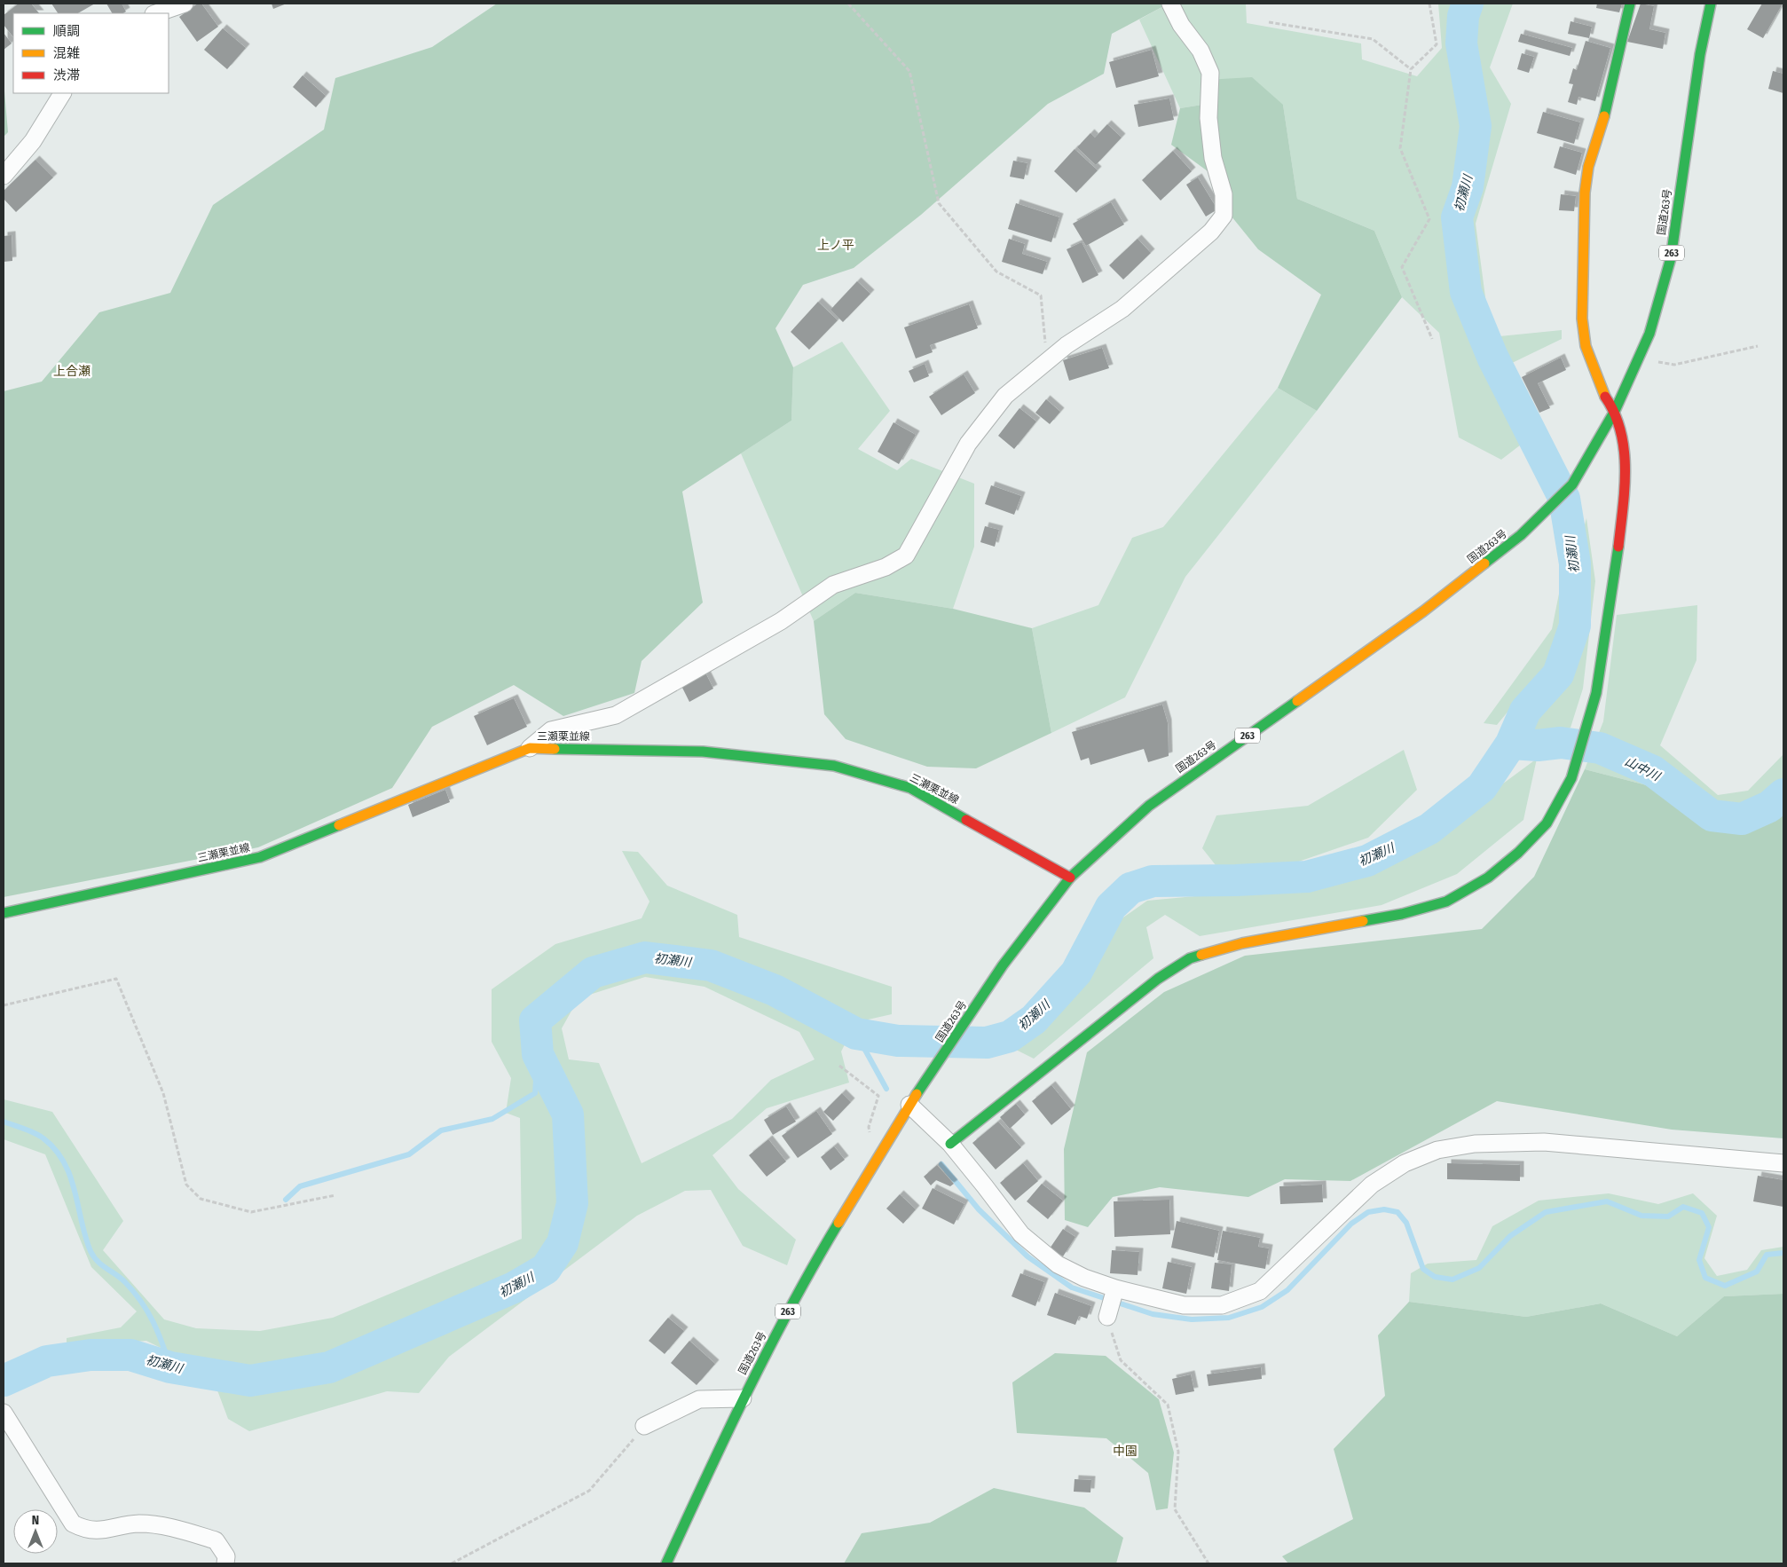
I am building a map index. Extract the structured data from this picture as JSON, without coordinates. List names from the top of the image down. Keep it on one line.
{"streets":{"main road":["国道263号","263","三瀬栗並線"]},"crossings":[["国道263号","三瀬栗並線"]],"districts":["上ノ平","上合瀬","中園"],"water":["初瀬川","山中川"],"legend":["順調","混雑","渋滞"],"north":"top"}
